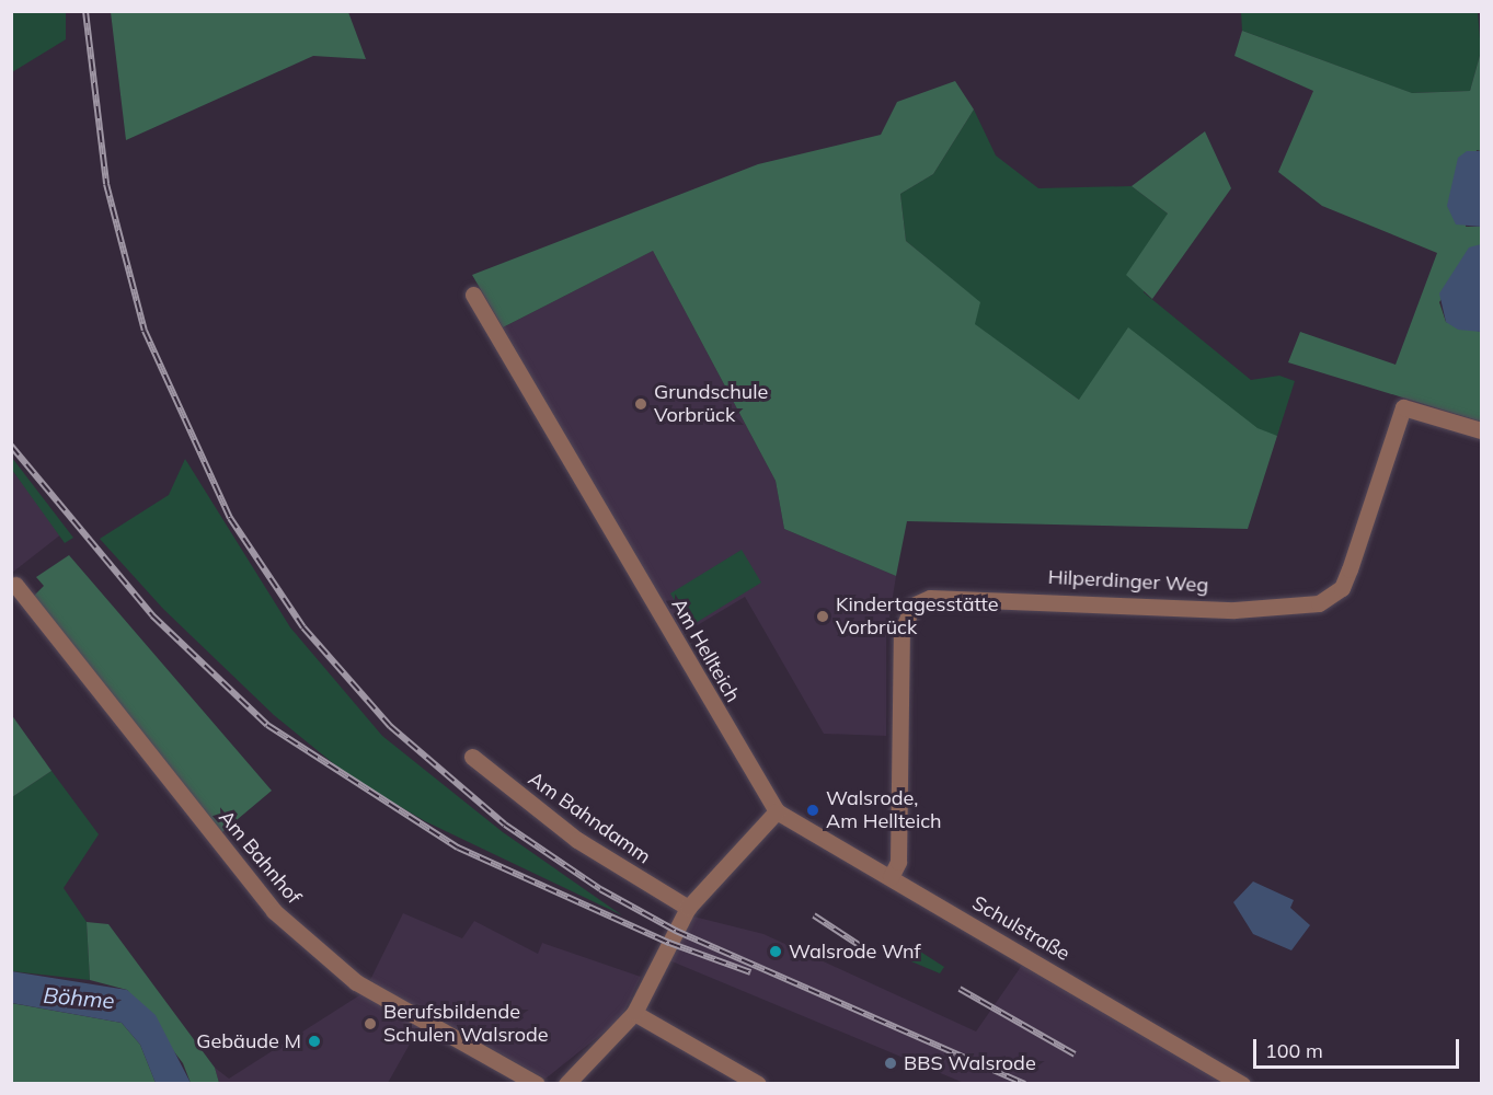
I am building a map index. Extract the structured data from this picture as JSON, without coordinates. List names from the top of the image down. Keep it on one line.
{"streets":{"street":["Hilperdinger Weg","Am Hellteich","Am Bahndamm","Am Bahnhof","Schulstraße"]},"crossings":[["Hilperdinger Weg","Schulstraße"],["Am Hellteich","Schulstraße"]],"water":["Böhme"],"places":["Grundschule Vorbrück","Kindertagesstätte Vorbrück","Walsrode, Am Hellteich","Walsrode Wnf","Berufsbildende Schulen Walsrode","Gebäude M","BBS Walsrode"],"scale_bar":"100 m"}
